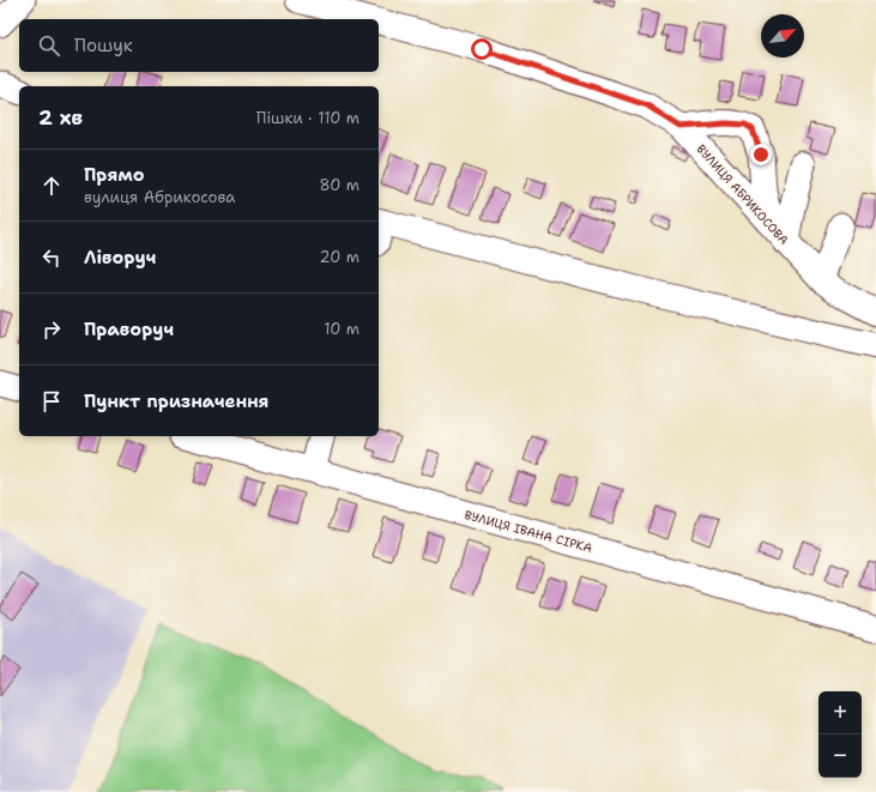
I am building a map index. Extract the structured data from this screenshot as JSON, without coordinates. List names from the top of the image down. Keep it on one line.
{"streets":{"street":["ВУЛИЦЯ АБРИКОСОВА","ВУЛИЦЯ ІВАНА СІРКА"]},"north":"top right","page":{"search":"Пошук","heading":["2 хв","Пішки · 110 m"],"list":[["Прямо","вулиця Абрикосова","80 m"],["Ліворуч","20 m"],["Праворуч","10 m"],"Пункт призначення"],"map_buttons":["+","−"]}}
